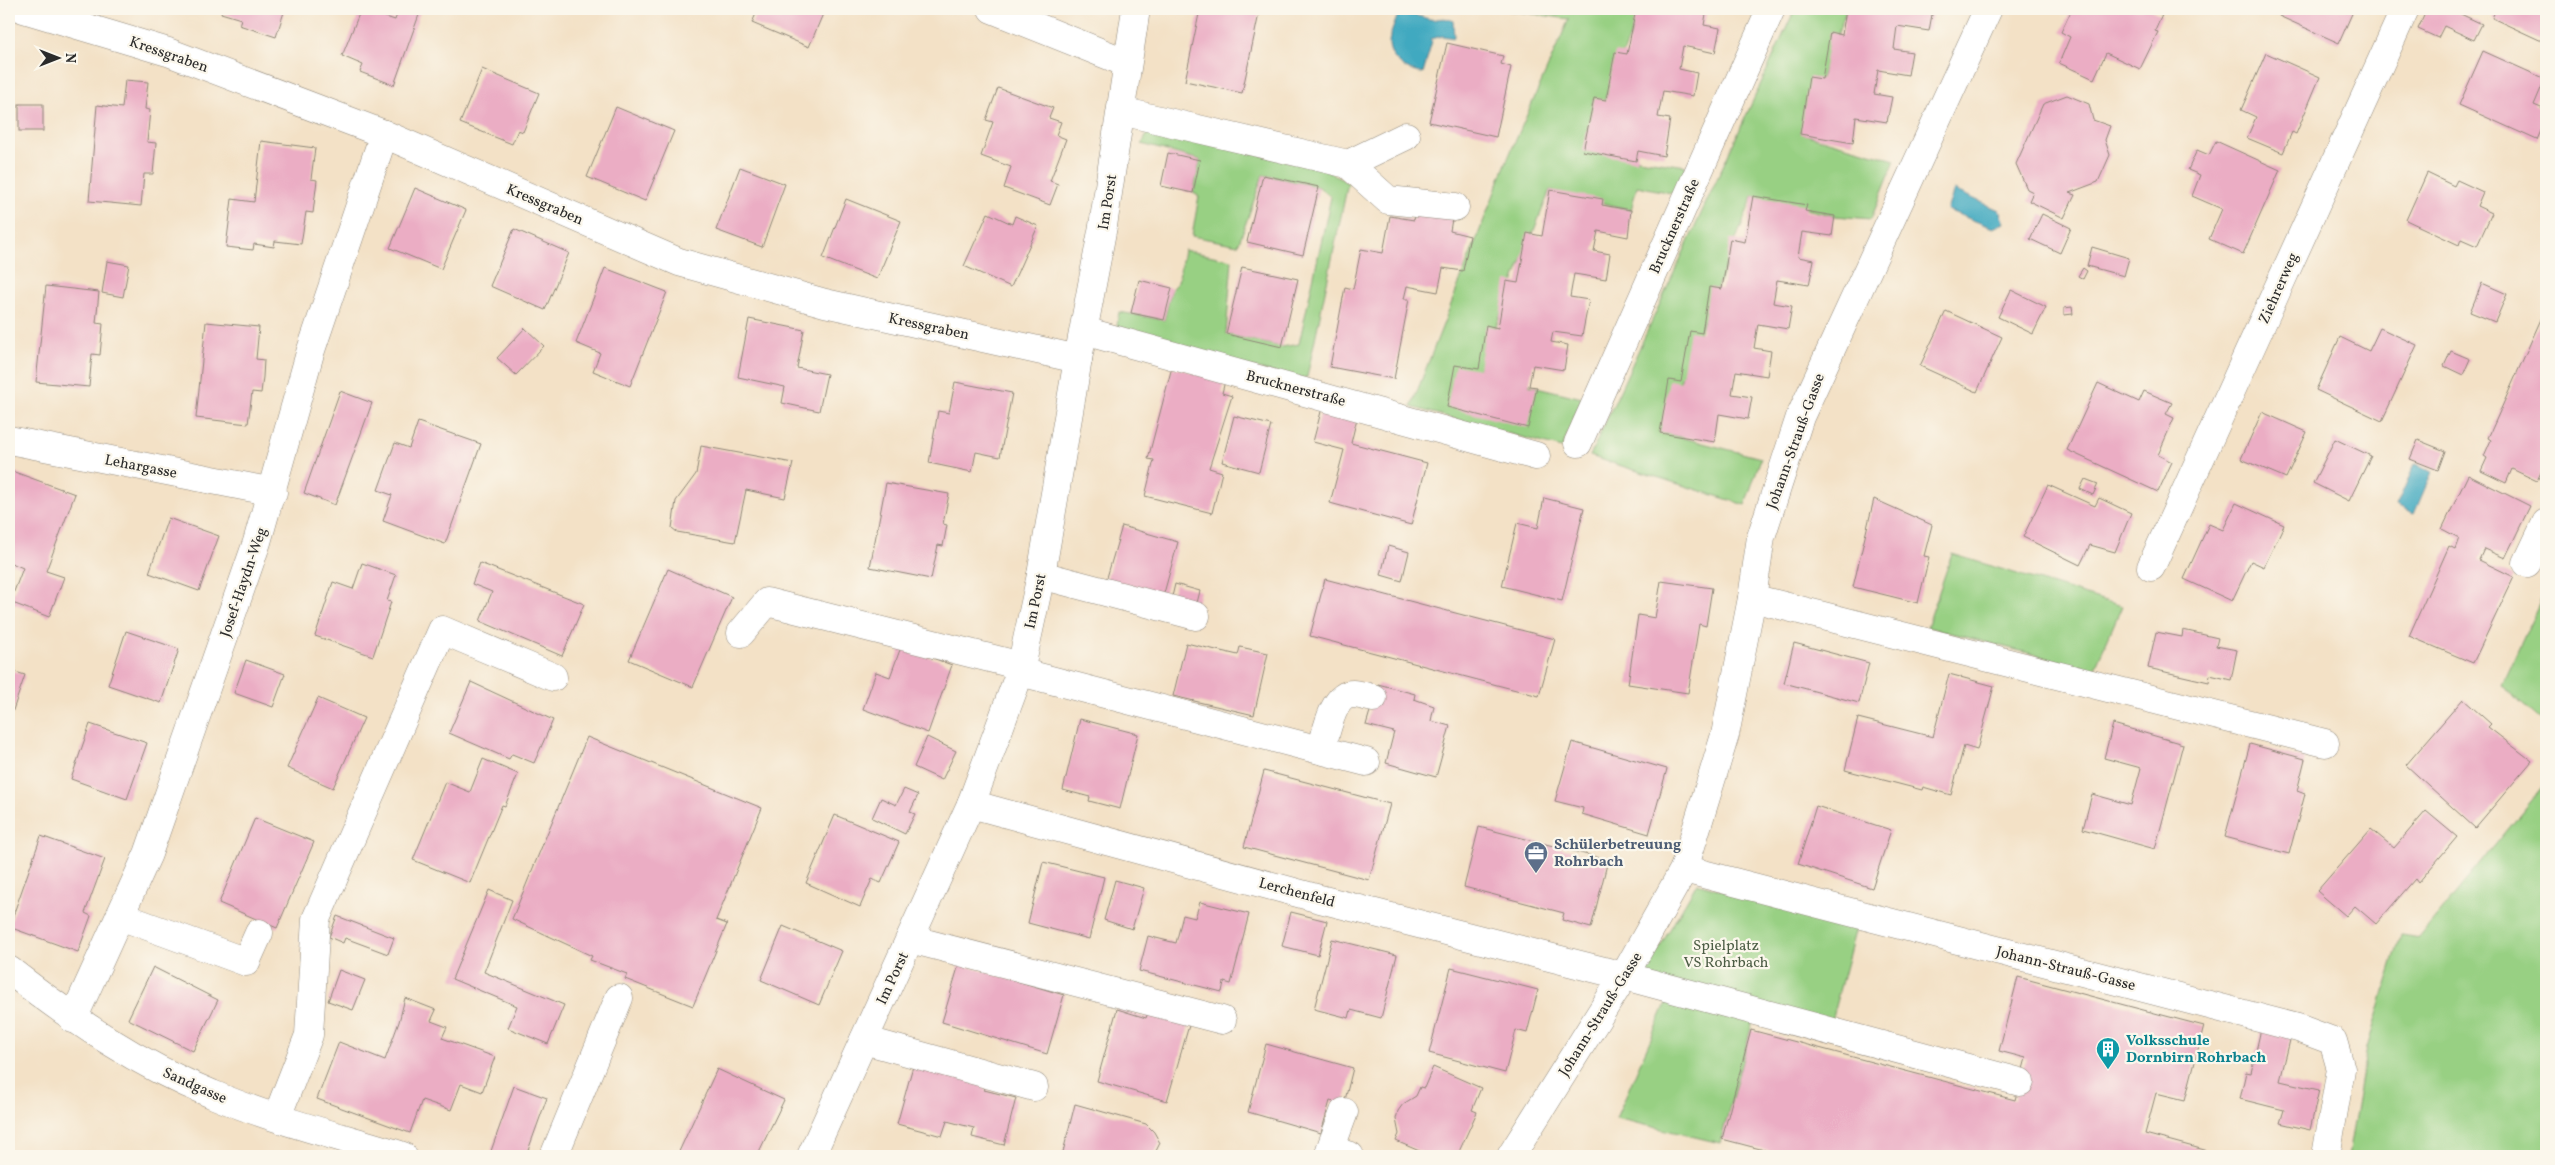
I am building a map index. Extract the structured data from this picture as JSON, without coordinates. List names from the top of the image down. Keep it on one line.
{"streets":{"street":["Kressgraben","Im Porst","Brucknerstraße","Ziehrerweg","Johann-Strauß-Gasse","Lehargasse","Josef-Haydn-Weg","Lerchenfeld","Sandgasse"]},"crossings":[["Kressgraben","Im Porst"],["Kressgraben","Josef-Haydn-Weg"],["Im Porst","Brucknerstraße"],["Im Porst","Lerchenfeld"],["Johann-Strauß-Gasse","Lerchenfeld"],["Lehargasse","Josef-Haydn-Weg"],["Josef-Haydn-Weg","Sandgasse"]],"parks":["Spielplatz VS Rohrbach"],"places":{"office":["Schülerbetreuung Rohrbach"],"building":["Volksschule Dornbirn Rohrbach"]},"north":"right"}
